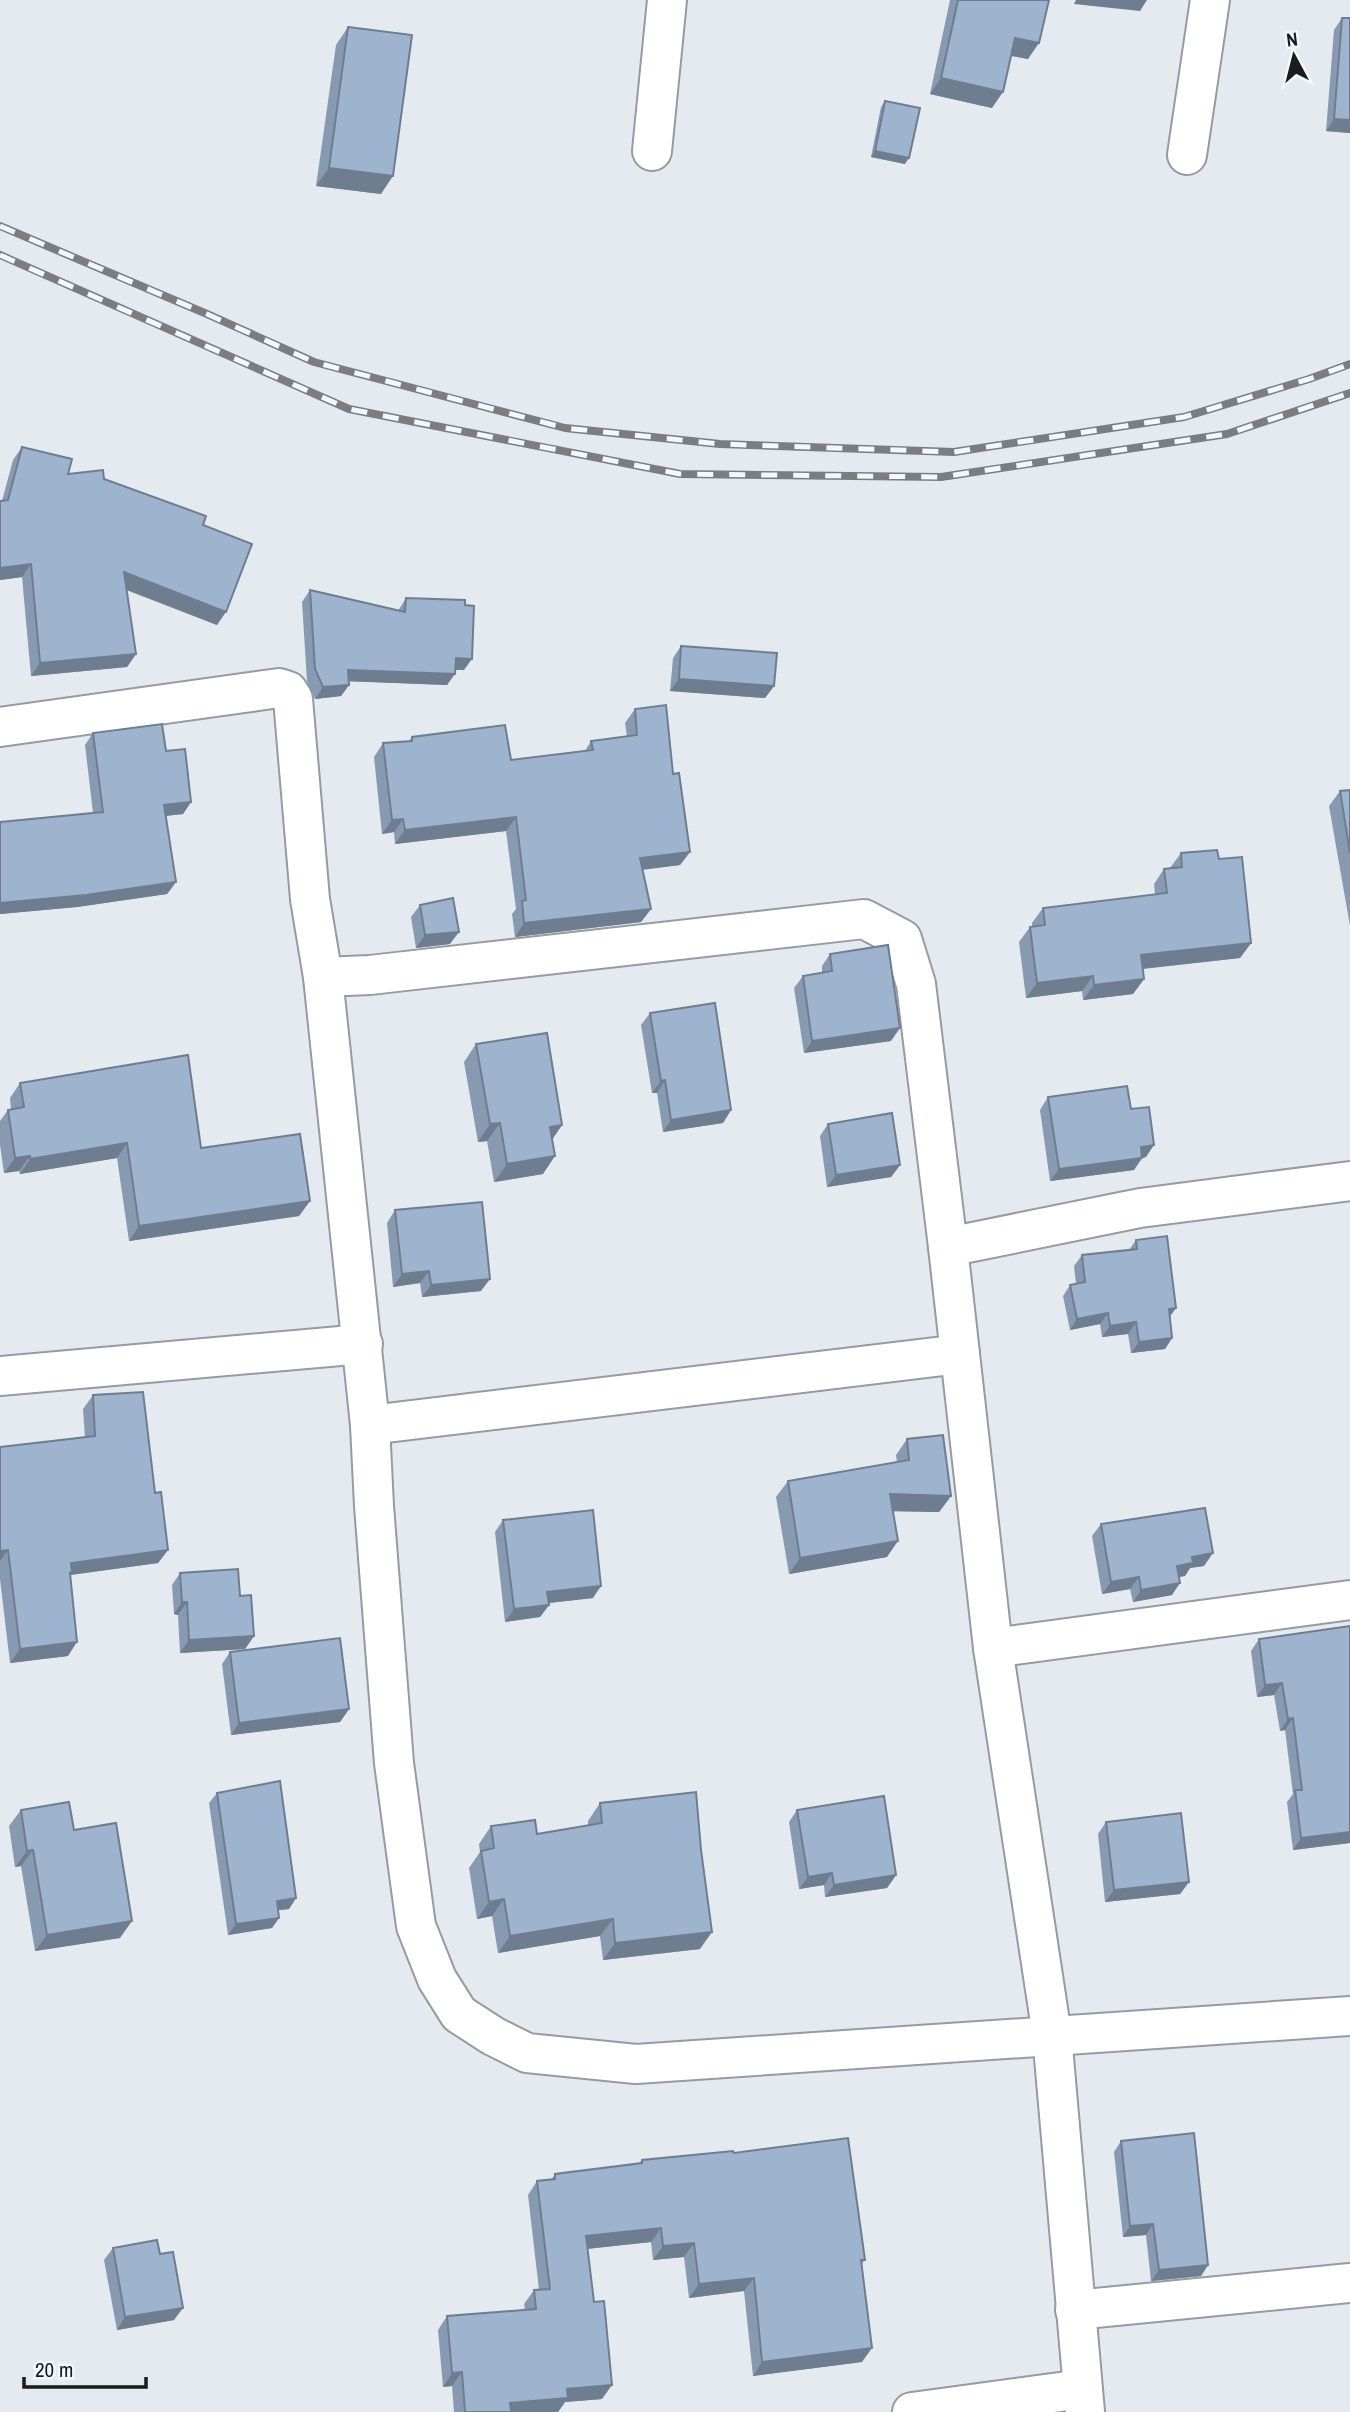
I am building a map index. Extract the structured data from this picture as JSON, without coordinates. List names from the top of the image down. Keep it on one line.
{"scale_bar":"20 m","north":"top"}
